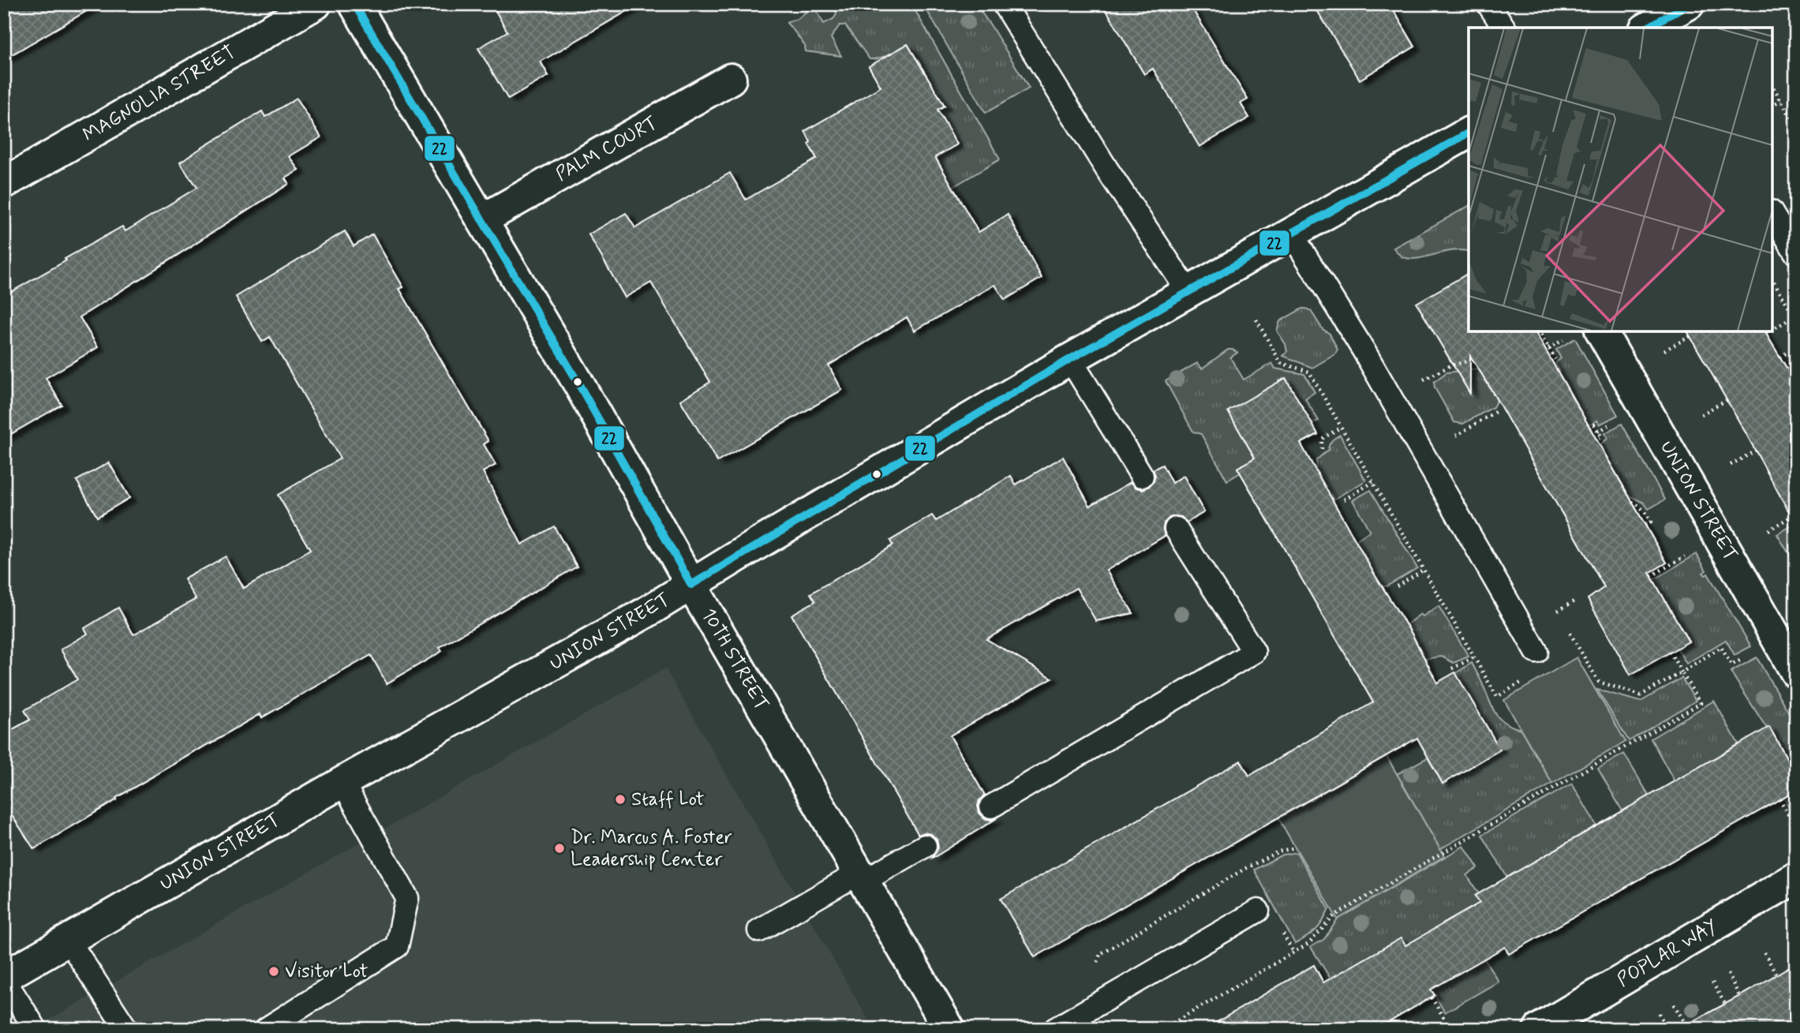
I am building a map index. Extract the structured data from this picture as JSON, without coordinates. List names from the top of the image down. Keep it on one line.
{"streets":{"street":["MAGNOLIA STREET","PALM COURT","UNION STREET","10TH STREET","POPLAR WAY"]},"crossings":[["PALM COURT","10TH STREET"],["UNION STREET","10TH STREET"]],"places":["Staff Lot","Dr. Marcus A. Foster Leadership Center","Visitor Lot"],"lines":["transit line 22"]}
